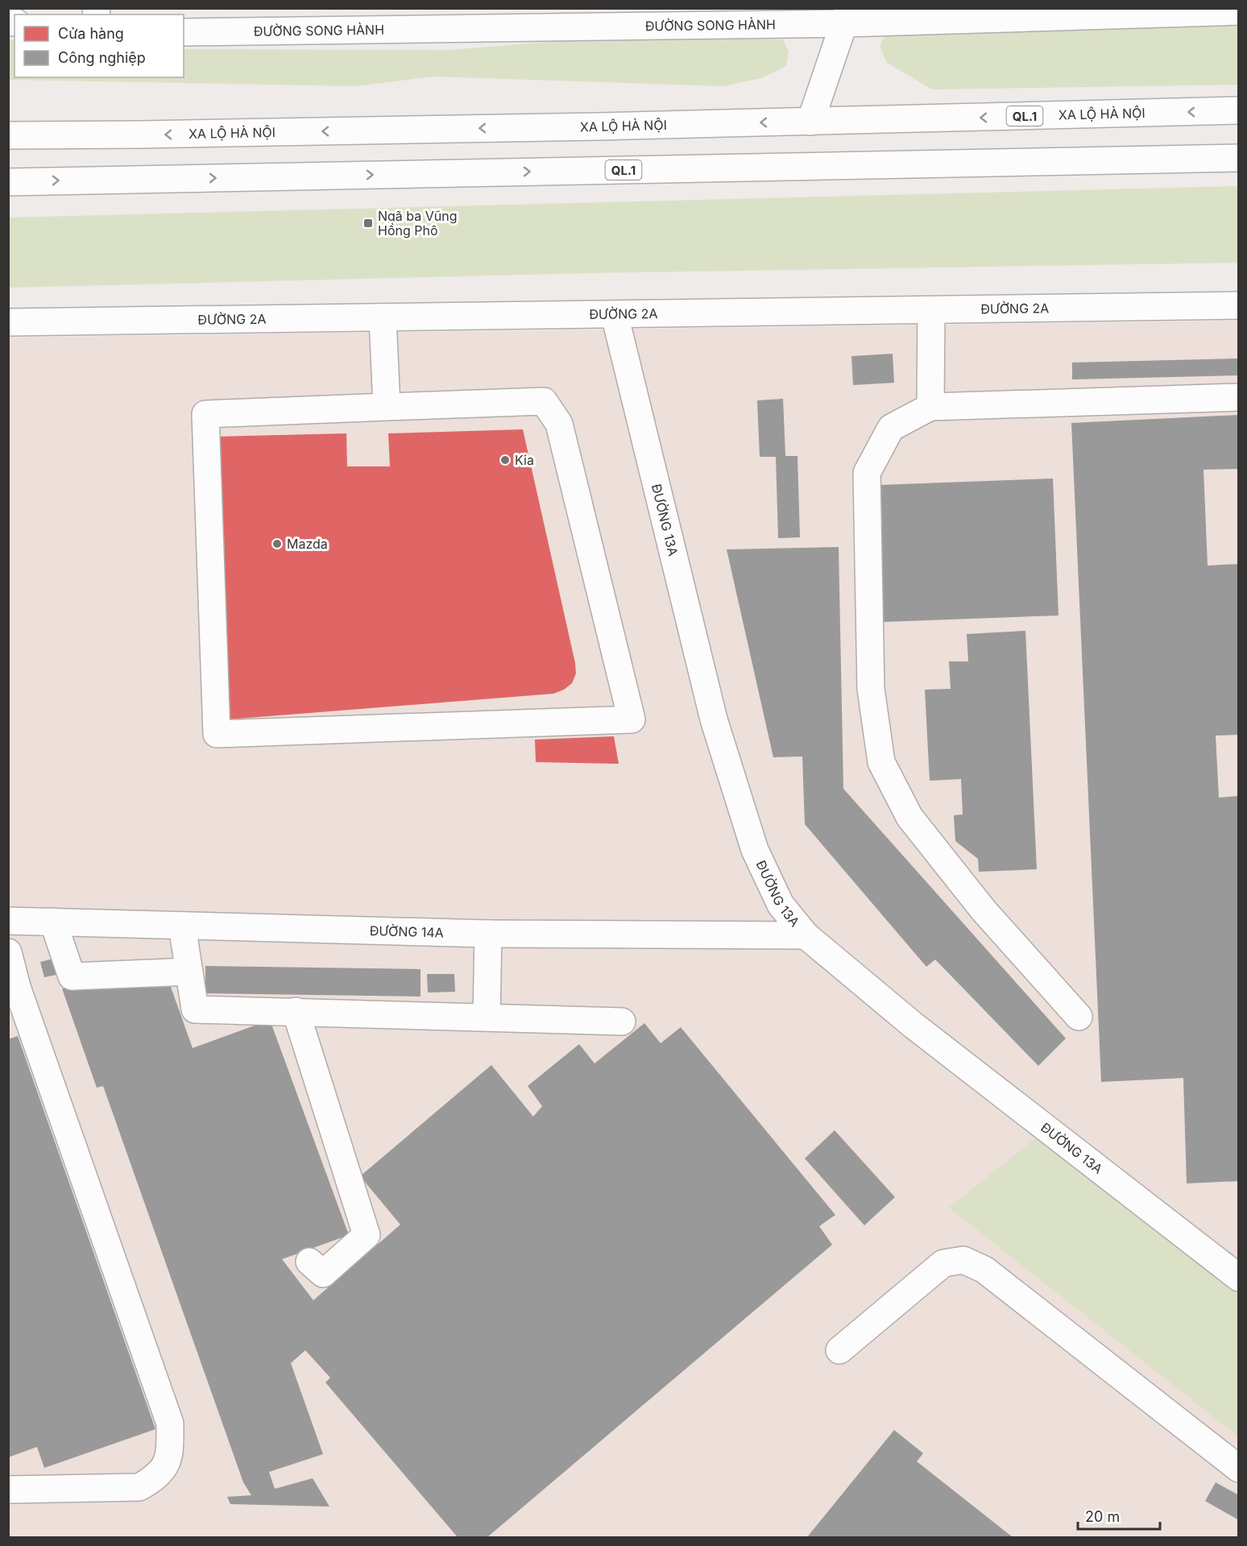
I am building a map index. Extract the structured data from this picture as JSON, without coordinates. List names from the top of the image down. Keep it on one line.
{"streets":{"main road":["ĐƯỜNG SONG HÀNH","XA LỘ HÀ NỘI","QL.1","ĐƯỜNG 2A","ĐƯỜNG 13A","ĐƯỜNG 14A"]},"crossings":[["ĐƯỜNG 2A","ĐƯỜNG 13A"],["ĐƯỜNG 13A","ĐƯỜNG 14A"]],"places":{"transit":["Ngã ba Vũng Hồng Phô"],"other":["Kia","Mazda"]},"legend":["Cửa hàng","Công nghiệp"],"scale_bar":"20 m"}
